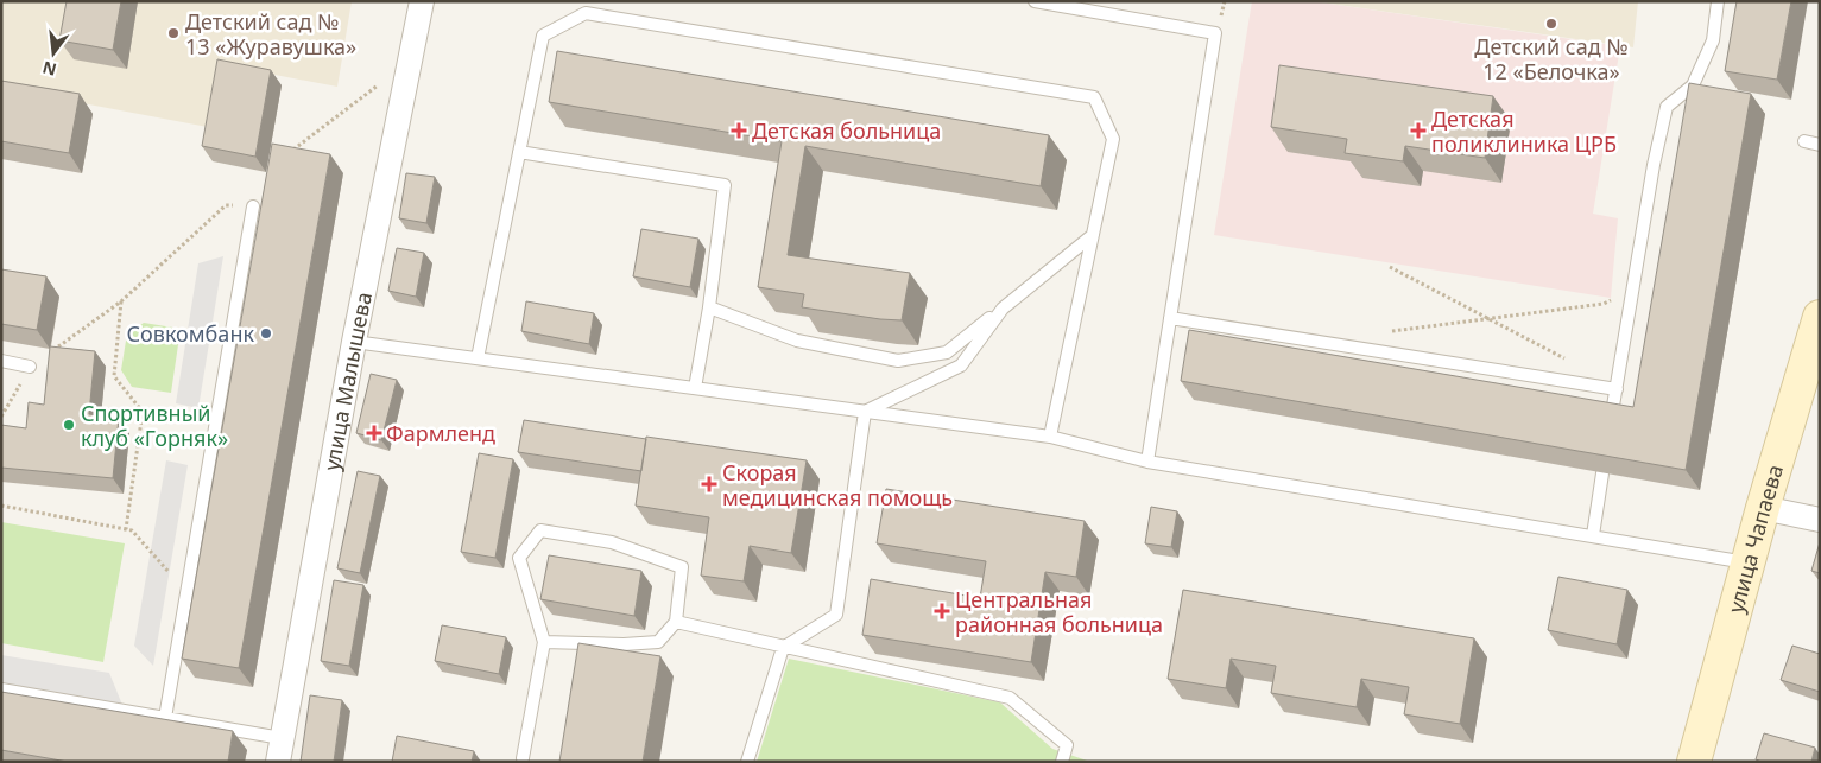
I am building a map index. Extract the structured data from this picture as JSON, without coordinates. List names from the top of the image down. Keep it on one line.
{"streets":{"street":["улица Малышева","улица Чапаева"]},"places":{"other":["Детский сад № 12 «Белочка»","Детский сад № 13 «Журавушка»","Совкомбанк","Спортивный клуб «Горняк»"],"health":["Детская больница","Детская поликлиника ЦРБ","Фармленд","Скорая медицинская помощь","Центральная районная больница"]},"north":"bottom"}
